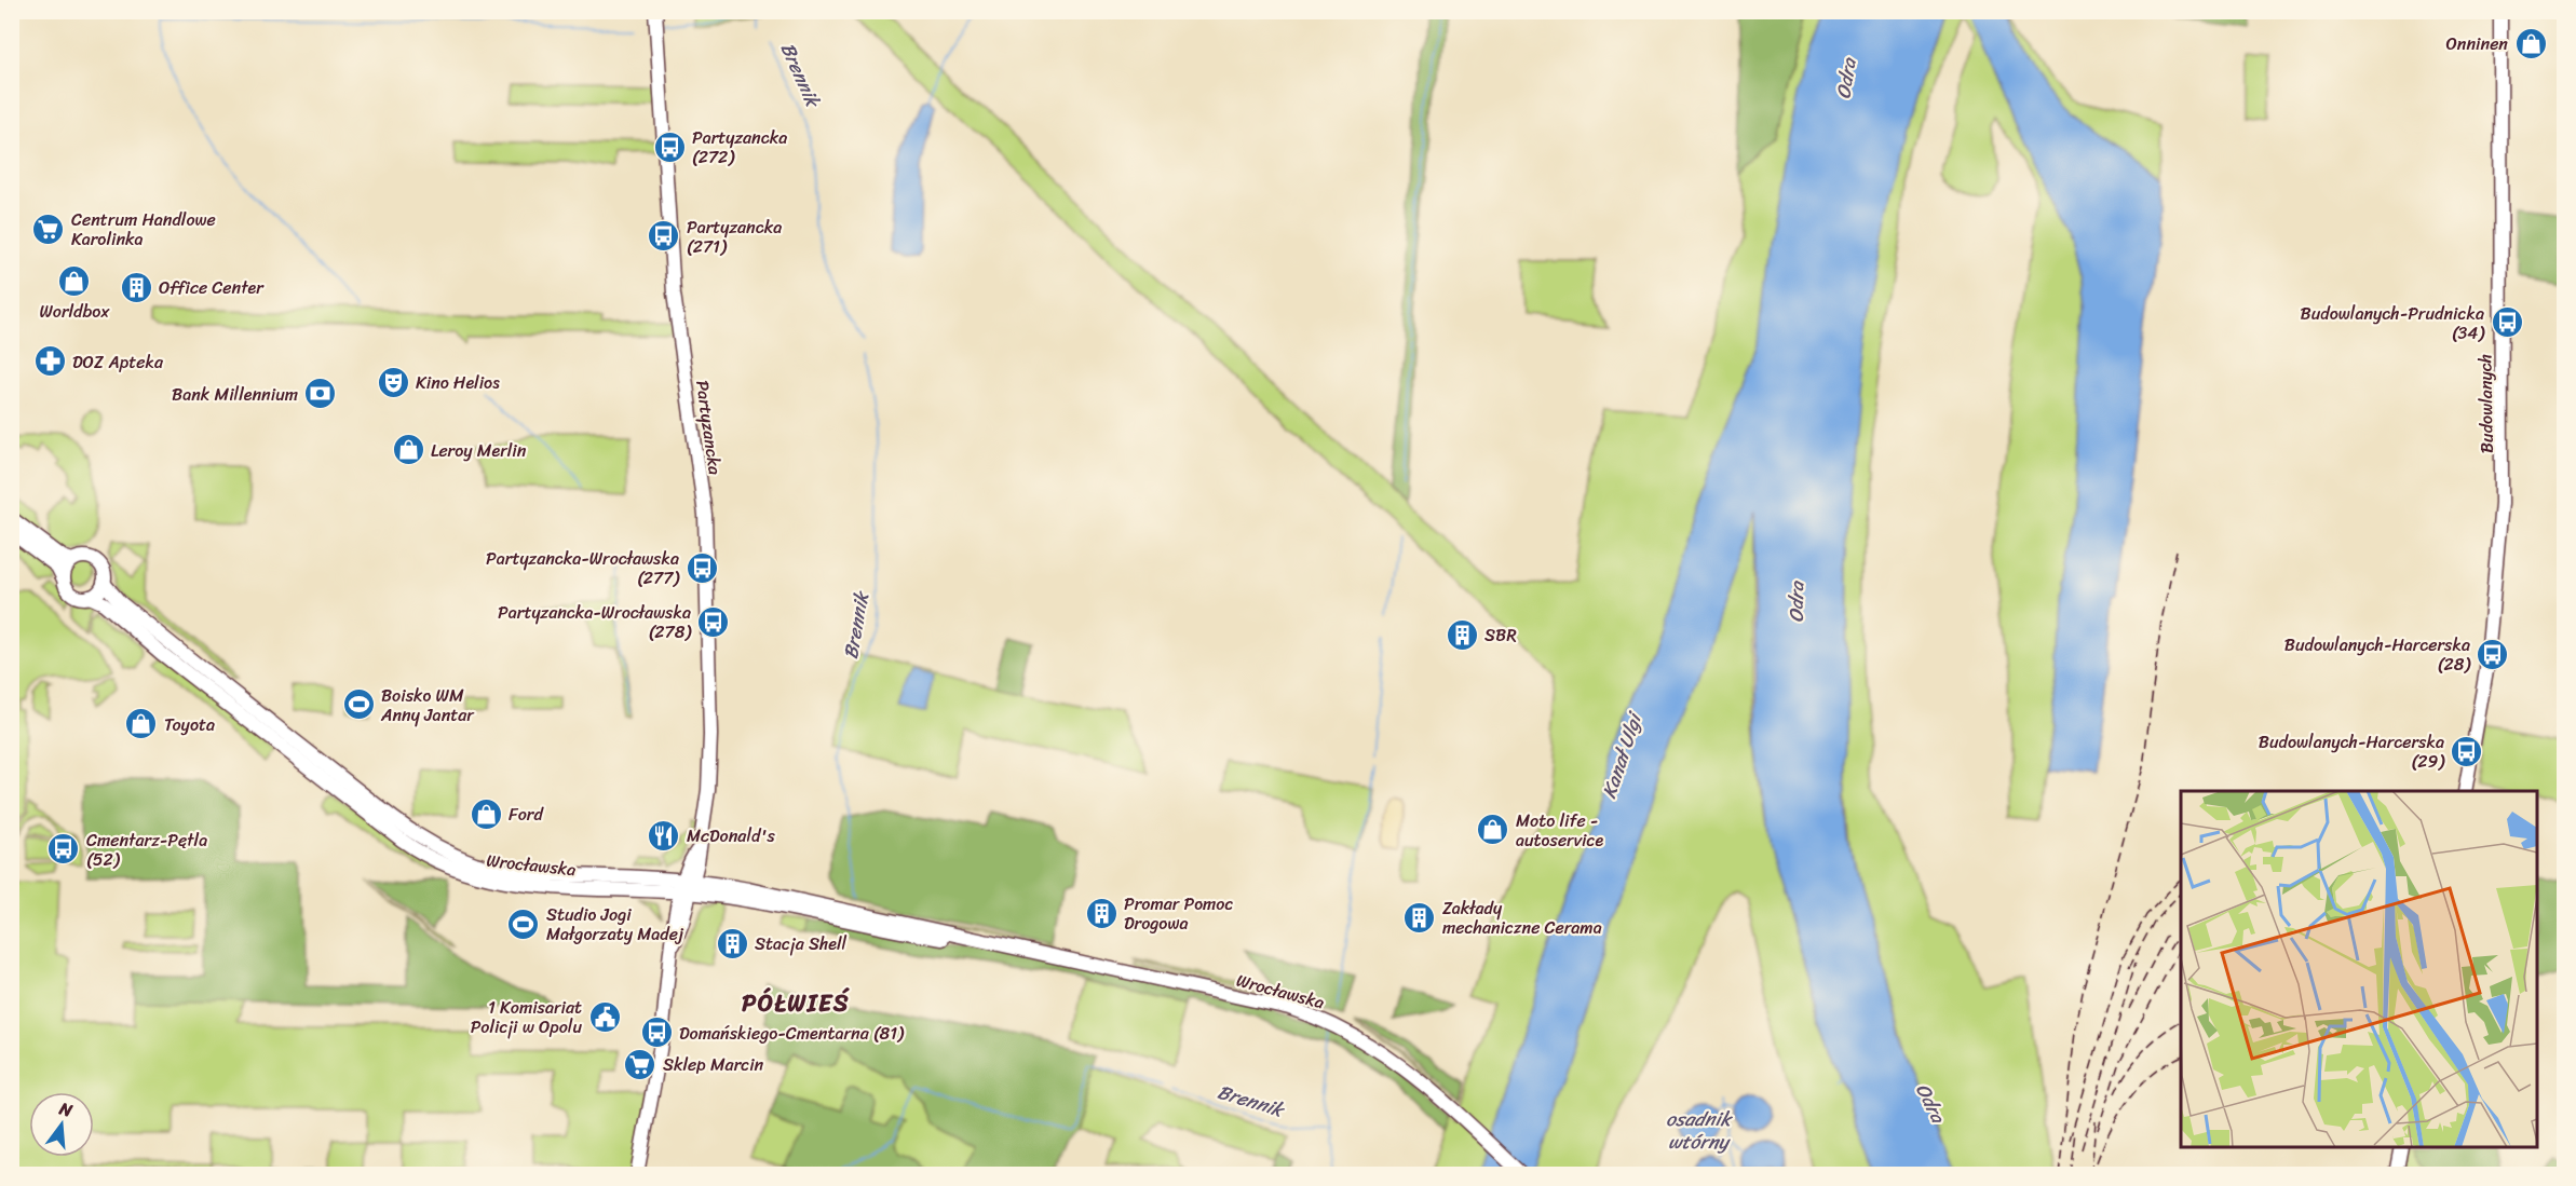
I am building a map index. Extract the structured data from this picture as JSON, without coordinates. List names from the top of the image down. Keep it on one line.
{"streets":{"main road":["Budowlanych","Partyzancka","Wrocławska"]},"crossings":[["Partyzancka","Wrocławska"]],"districts":["PÓŁWIEŚ"],"water":["Brennik","Odra","Kanał Ulgi","osadnik wtórny"],"places":{"shop":["Onninen","Worldbox","Leroy Merlin","Toyota","Ford","Moto life - autoservice"],"bus stop":["Partyzancka (272)","Partyzancka (271)","Budowlanych-Prudnicka (34)","Partyzancka-Wrocławska (277)","Partyzancka-Wrocławska (278)","Budowlanych-Harcerska (28)","Budowlanych-Harcerska (29)","Cmentarz-Pętla (52)","Domańskiego-Cmentarna (81)"],"supermarket":["Centrum Handlowe Karolinka","Sklep Marcin"],"building":["Office Center","SBR","Promar Pomoc Drogowa","Zakłady mechaniczne Cerama","Stacja Shell"],"pharmacy":["DOZ Apteka"],"theatre":["Kino Helios"],"bank":["Bank Millennium"],"sports":["Boisko WM Anny Jantar","Studio Jogi Małgorzaty Madej"],"restaurant":["McDonald's"],"public building":["1 Komisariat Policji w Opolu"]},"north":"top"}
